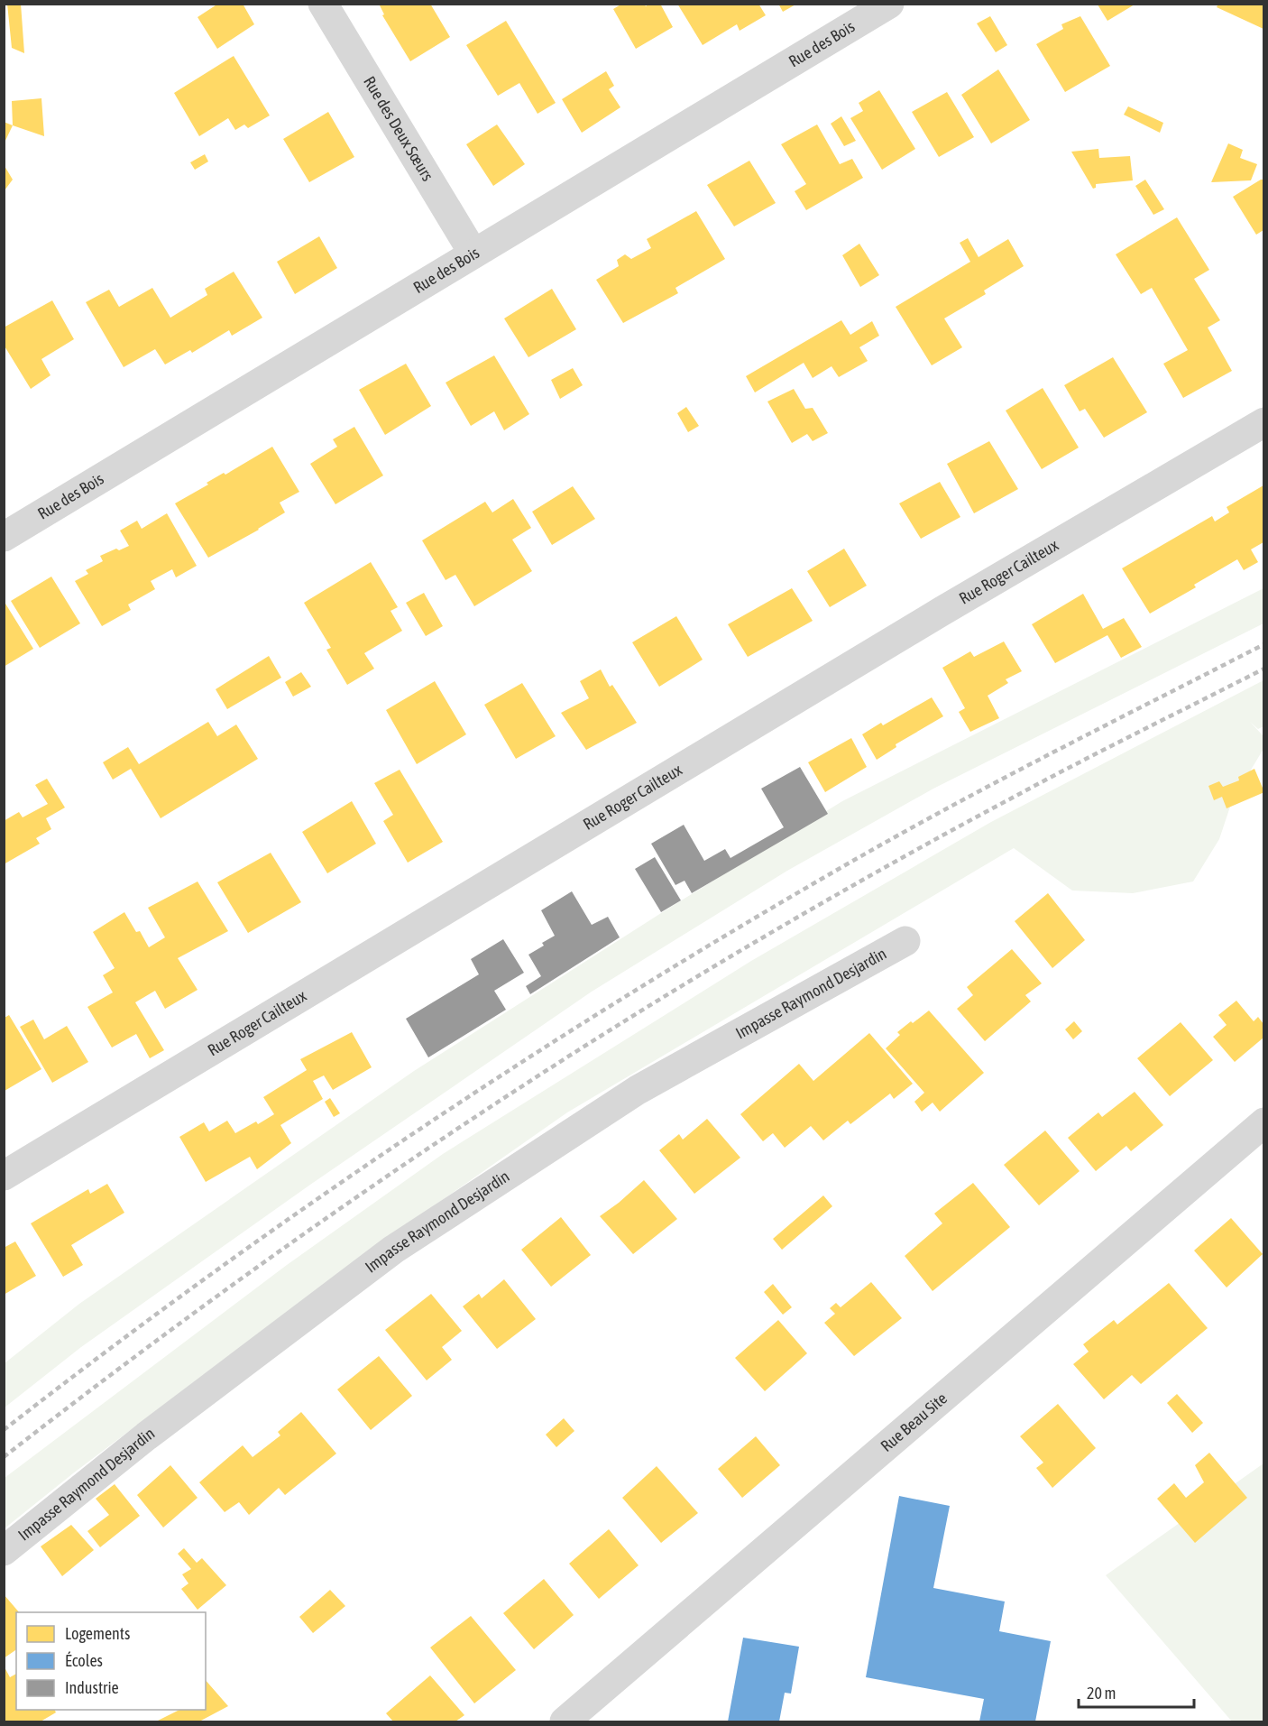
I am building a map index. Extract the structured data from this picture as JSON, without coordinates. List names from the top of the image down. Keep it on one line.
{"streets":{"street":["Rue des Bois","Rue des Deux Sœurs","Rue Roger Cailteux","Impasse Raymond Desjardin","Rue Beau Site"]},"crossings":[["Rue des Bois","Rue des Deux Sœurs"]],"legend":["Logements","Écoles","Industrie"],"scale_bar":"20 m"}
